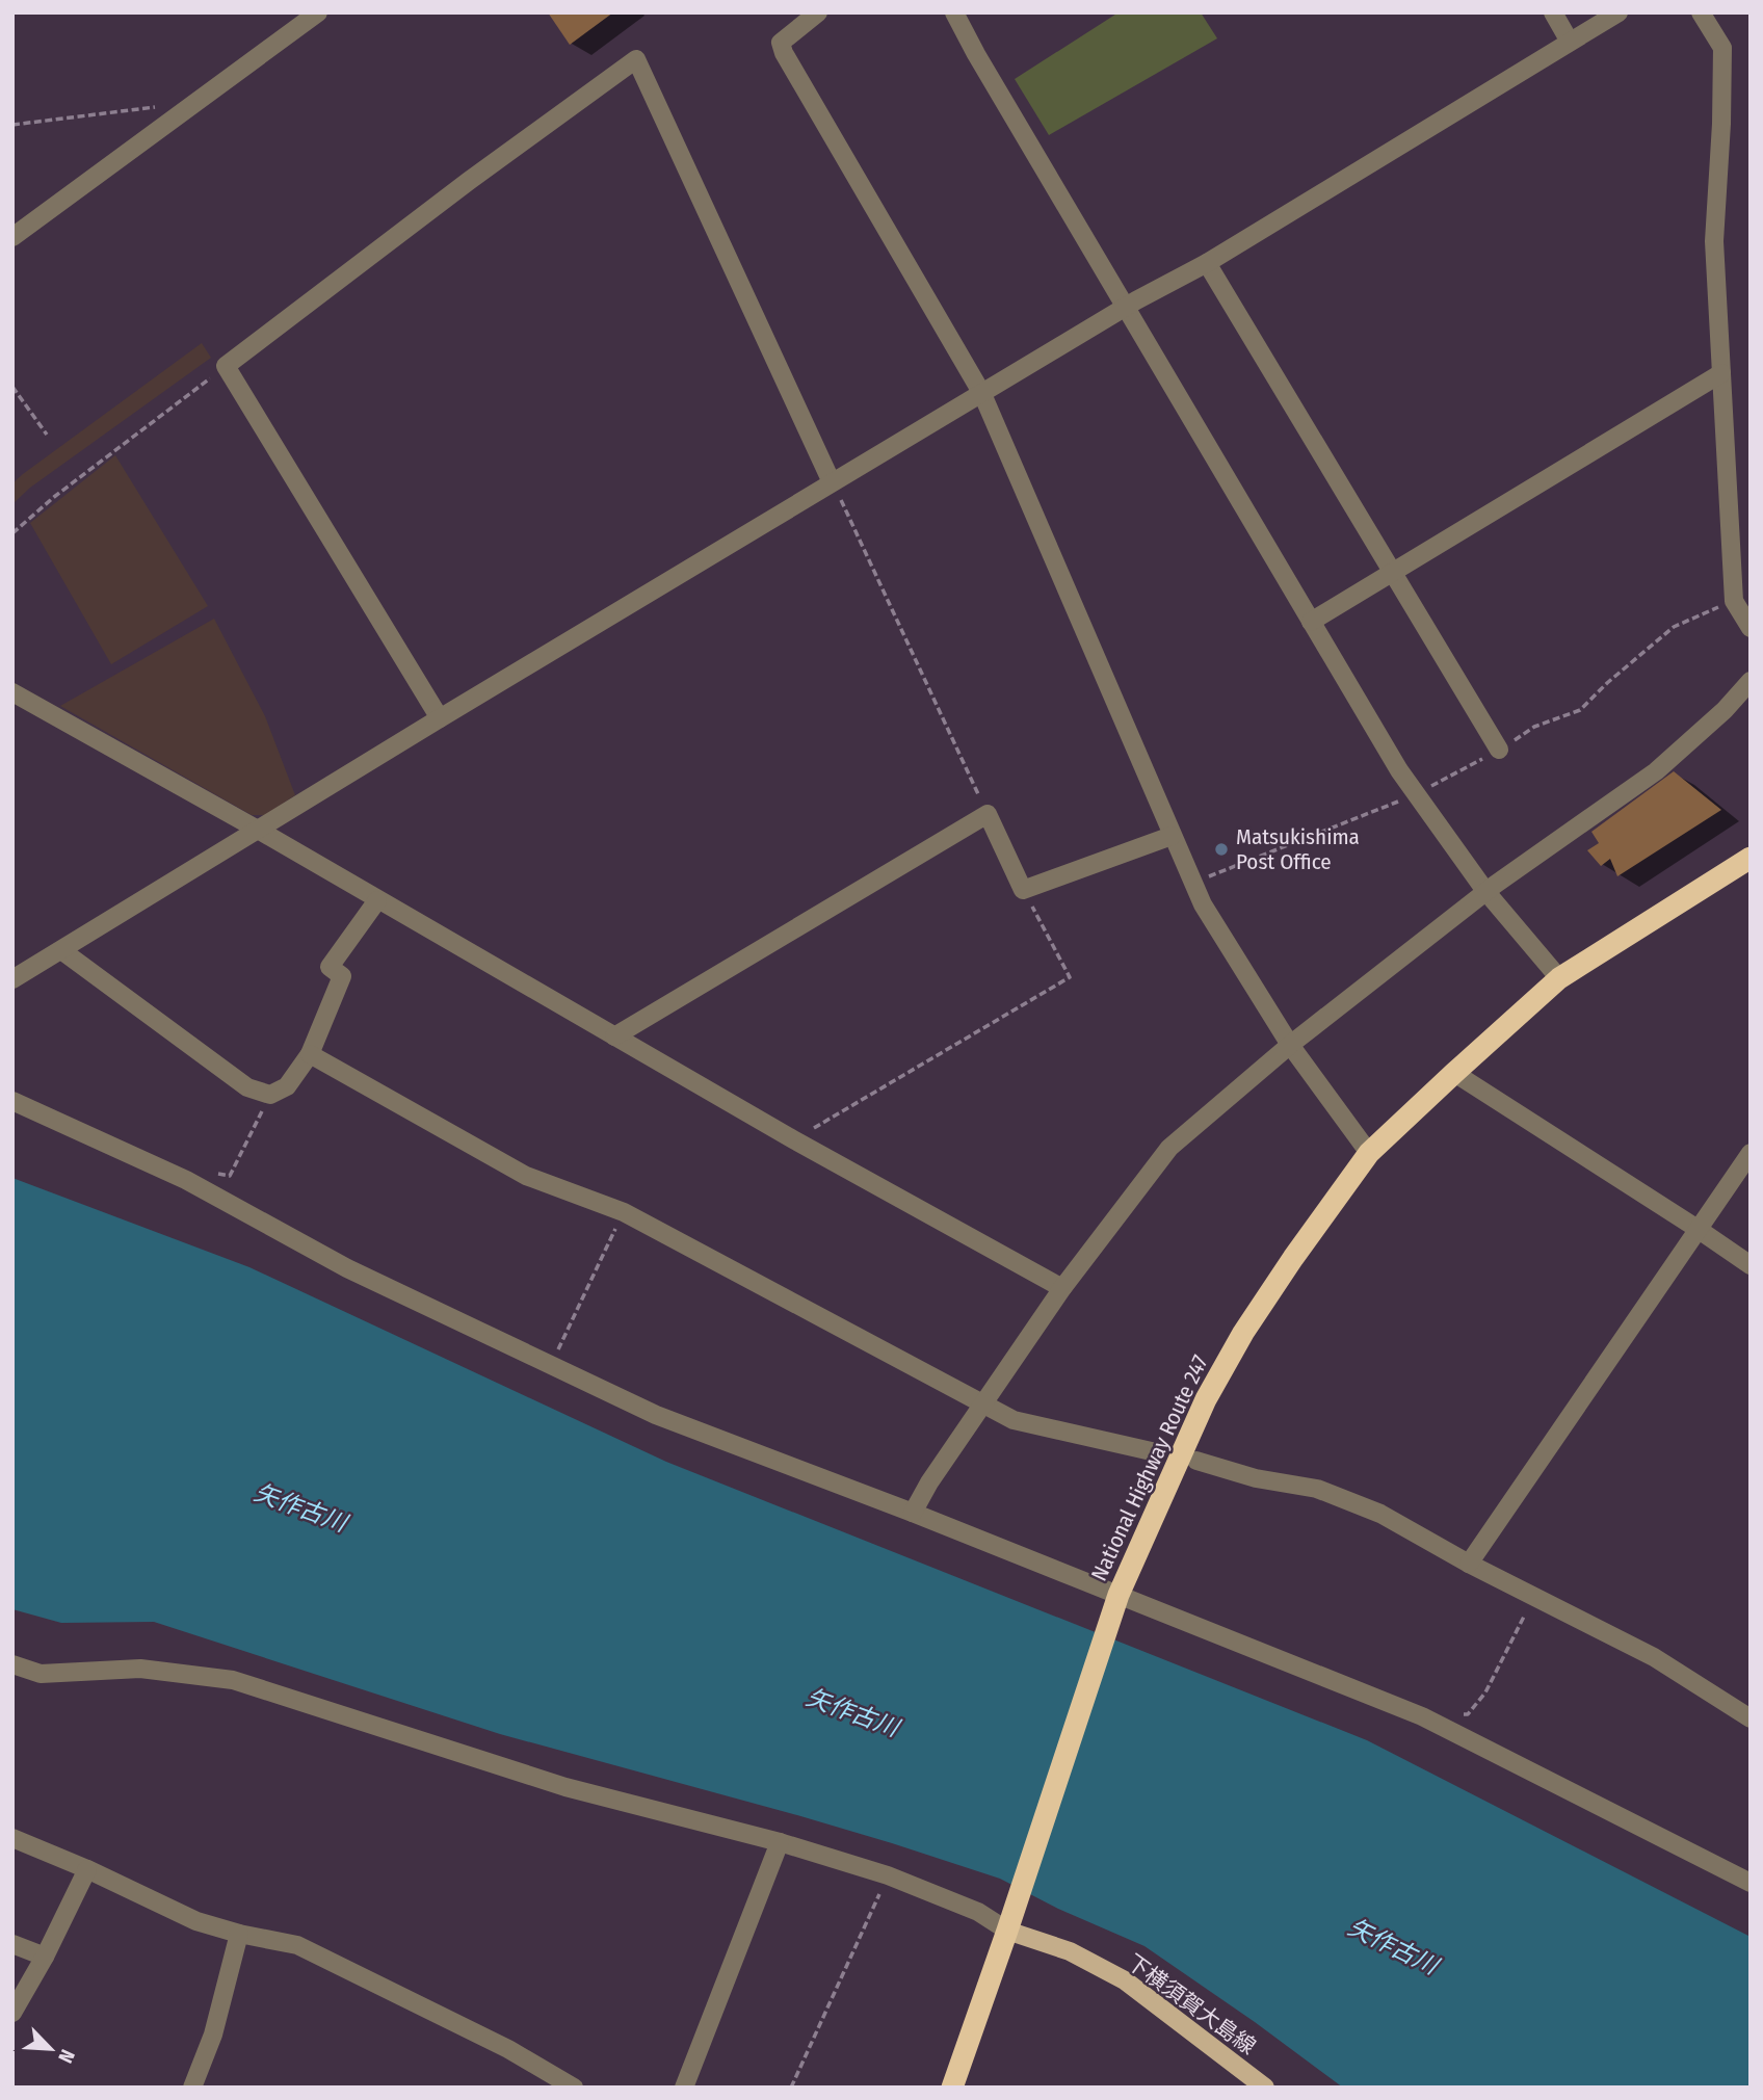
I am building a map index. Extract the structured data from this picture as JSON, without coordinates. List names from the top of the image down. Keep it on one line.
{"streets":{"highway":["National Highway Route 247"],"main road":["下横須賀大島線"]},"crossings":[["National Highway Route 247","下横須賀大島線"]],"water":["矢作古川"],"places":["Matsukishima Post Office"],"north":"bottom right"}
